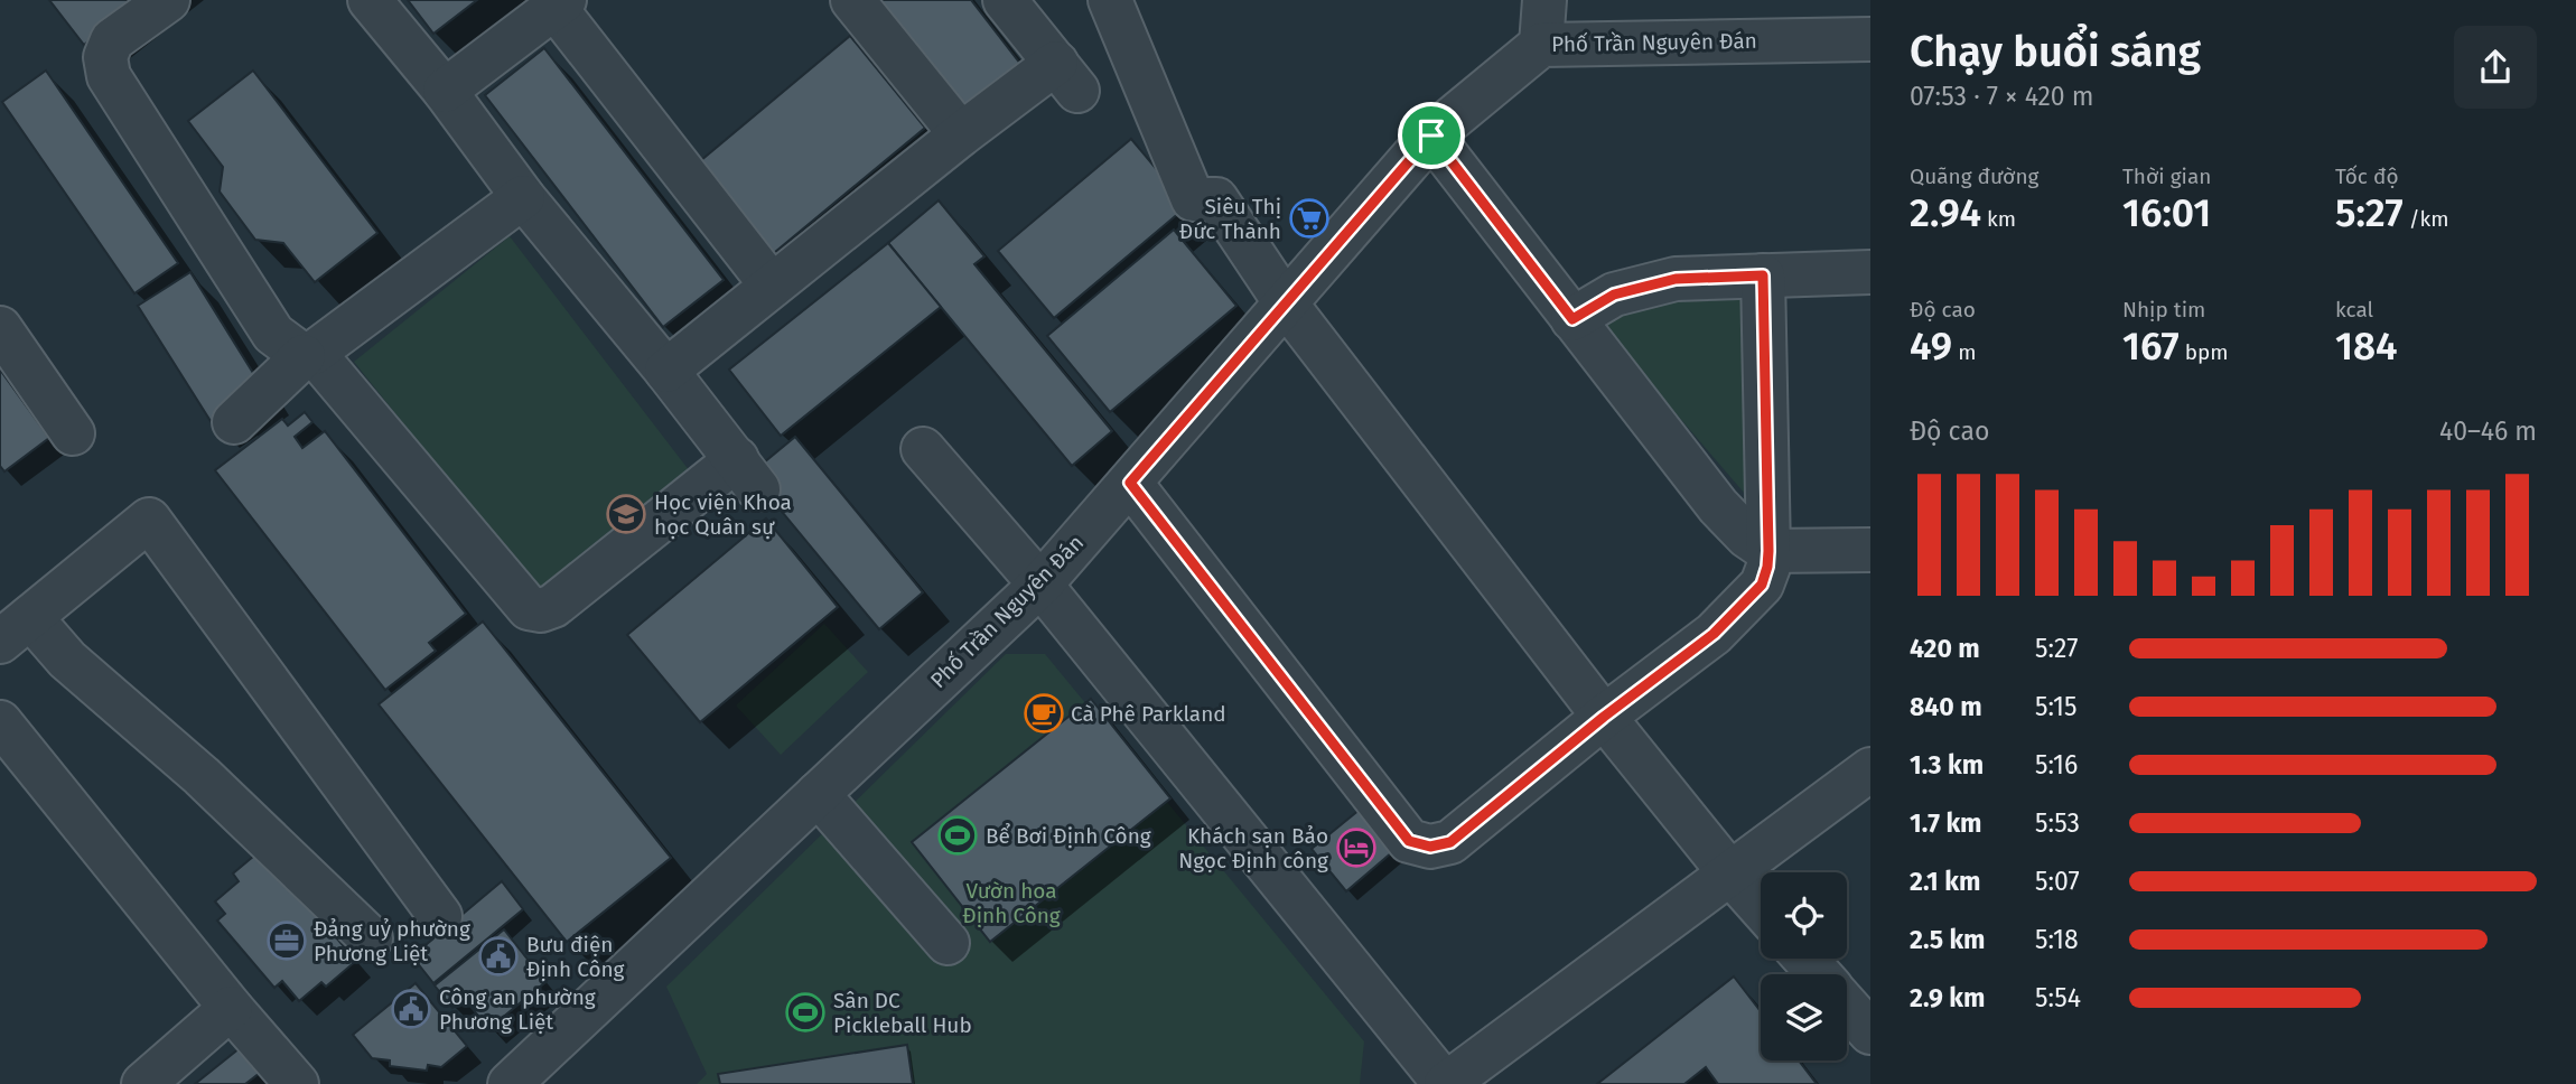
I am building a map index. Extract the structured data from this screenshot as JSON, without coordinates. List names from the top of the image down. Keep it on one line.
{"streets":{"street":["Phố Trần Nguyên Đán"]},"parks":["Vườn hoa Định Công"],"places":{"supermarket":["Siêu Thị Đức Thành"],"school or university":["Học viện Khoa học Quân sự"],"cafe":["Cà Phê Parkland"],"sports":["Bể Bơi Định Công","Sân DC Pickleball Hub"],"hotel":["Khách sạn Bảo Ngọc Định công"],"office":["Đảng uỷ phường Phương Liệt"],"public building":["Bưu điện Định Công","Công an phường Phương Liệt"]},"page":{"heading":["Chạy buổi sáng","07:53 · 7 × 420 m"],"stats":[["Quãng đường","2.94 km"],["Thời gian","16:01"],["Tốc độ","5:27 /km"],["Độ cao","49 m"],["Nhịp tim","167 bpm"],["kcal","184"]],"chart":["Độ cao","40–46 m"],"list":[{"name":"420 m","note":"5:27"},{"name":"840 m","note":"5:15"},{"name":"1.3 km","note":"5:16"},{"name":"1.7 km","note":"5:53"},{"name":"2.1 km","note":"5:07"},{"name":"2.5 km","note":"5:18"},{"name":"2.9 km","note":"5:54"}]}}
